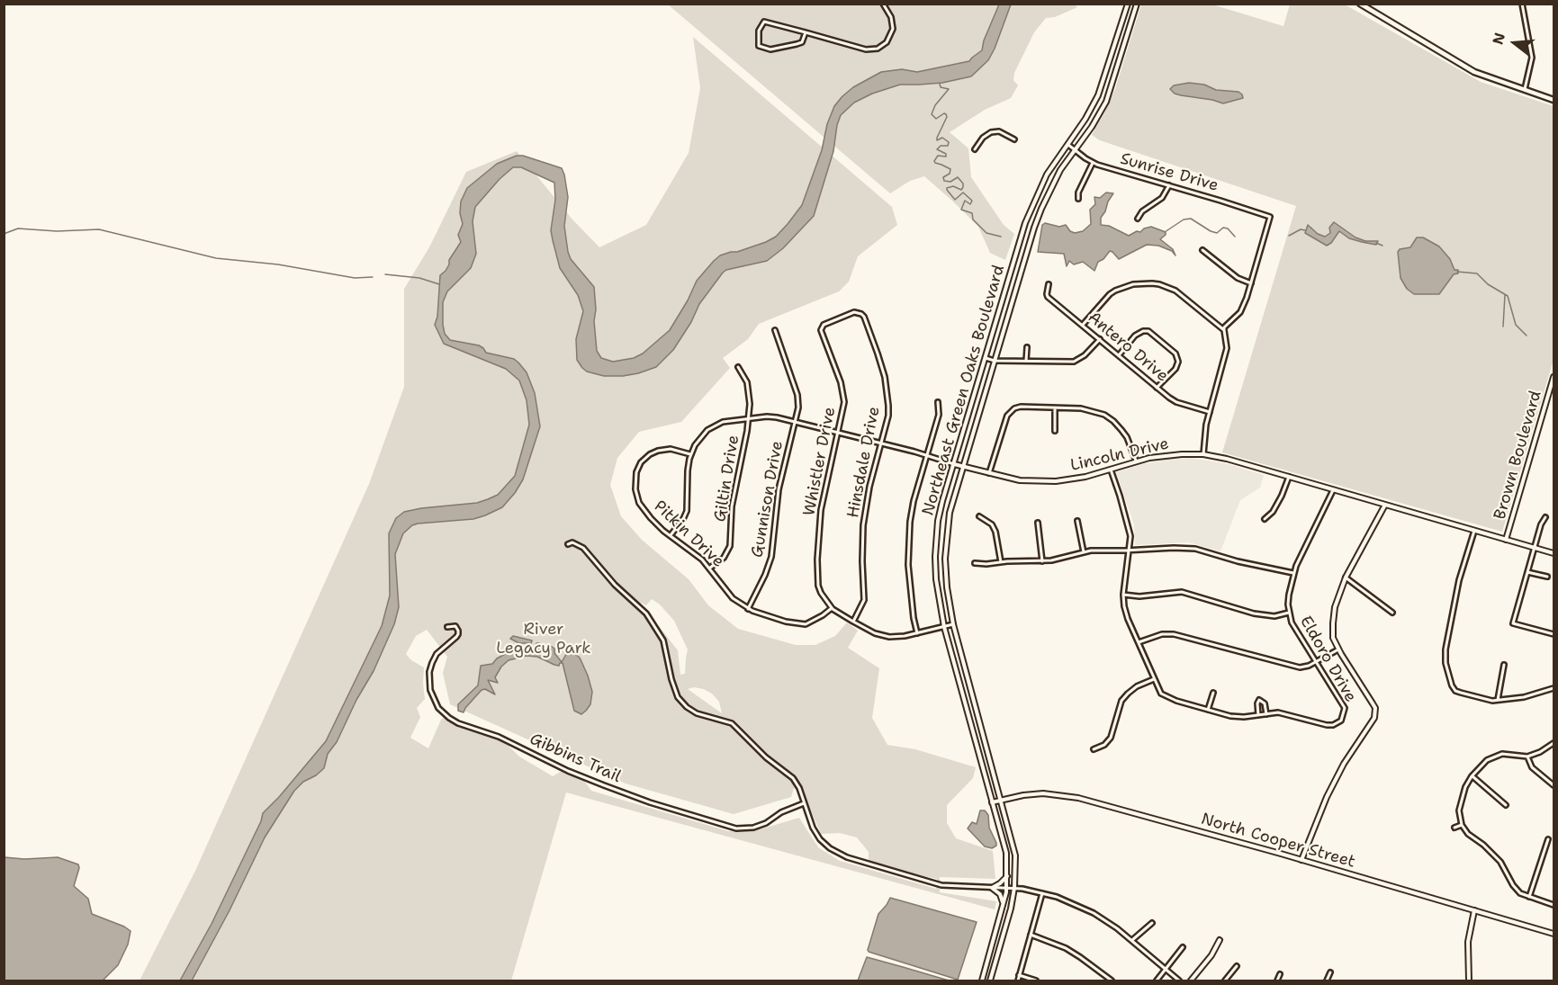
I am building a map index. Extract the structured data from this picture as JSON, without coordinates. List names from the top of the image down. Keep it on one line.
{"streets":{"main road":["Northeast Green Oaks Boulevard","Lincoln Drive","Brown Boulevard","North Cooper Street"],"street":["Sunrise Drive","Antero Drive","Whistler Drive","Hinsdale Drive","Giltin Drive","Gunnison Drive","Pitkin Drive","Eldoro Drive","Gibbins Trail"]},"crossings":[["Sunrise Drive","Northeast Green Oaks Boulevard"],["Northeast Green Oaks Boulevard","Lincoln Drive"],["Northeast Green Oaks Boulevard","Whistler Drive"],["Northeast Green Oaks Boulevard","North Cooper Street"],["Lincoln Drive","Brown Boulevard"],["Lincoln Drive","Whistler Drive"],["Lincoln Drive","Hinsdale Drive"],["Lincoln Drive","Giltin Drive"],["Lincoln Drive","Gunnison Drive"],["Lincoln Drive","Pitkin Drive"],["Lincoln Drive","Eldoro Drive"],["Whistler Drive","Hinsdale Drive"],["Whistler Drive","Pitkin Drive"],["Giltin Drive","Pitkin Drive"],["Gunnison Drive","Pitkin Drive"]],"parks":["River Legacy Park"],"north":"left"}
